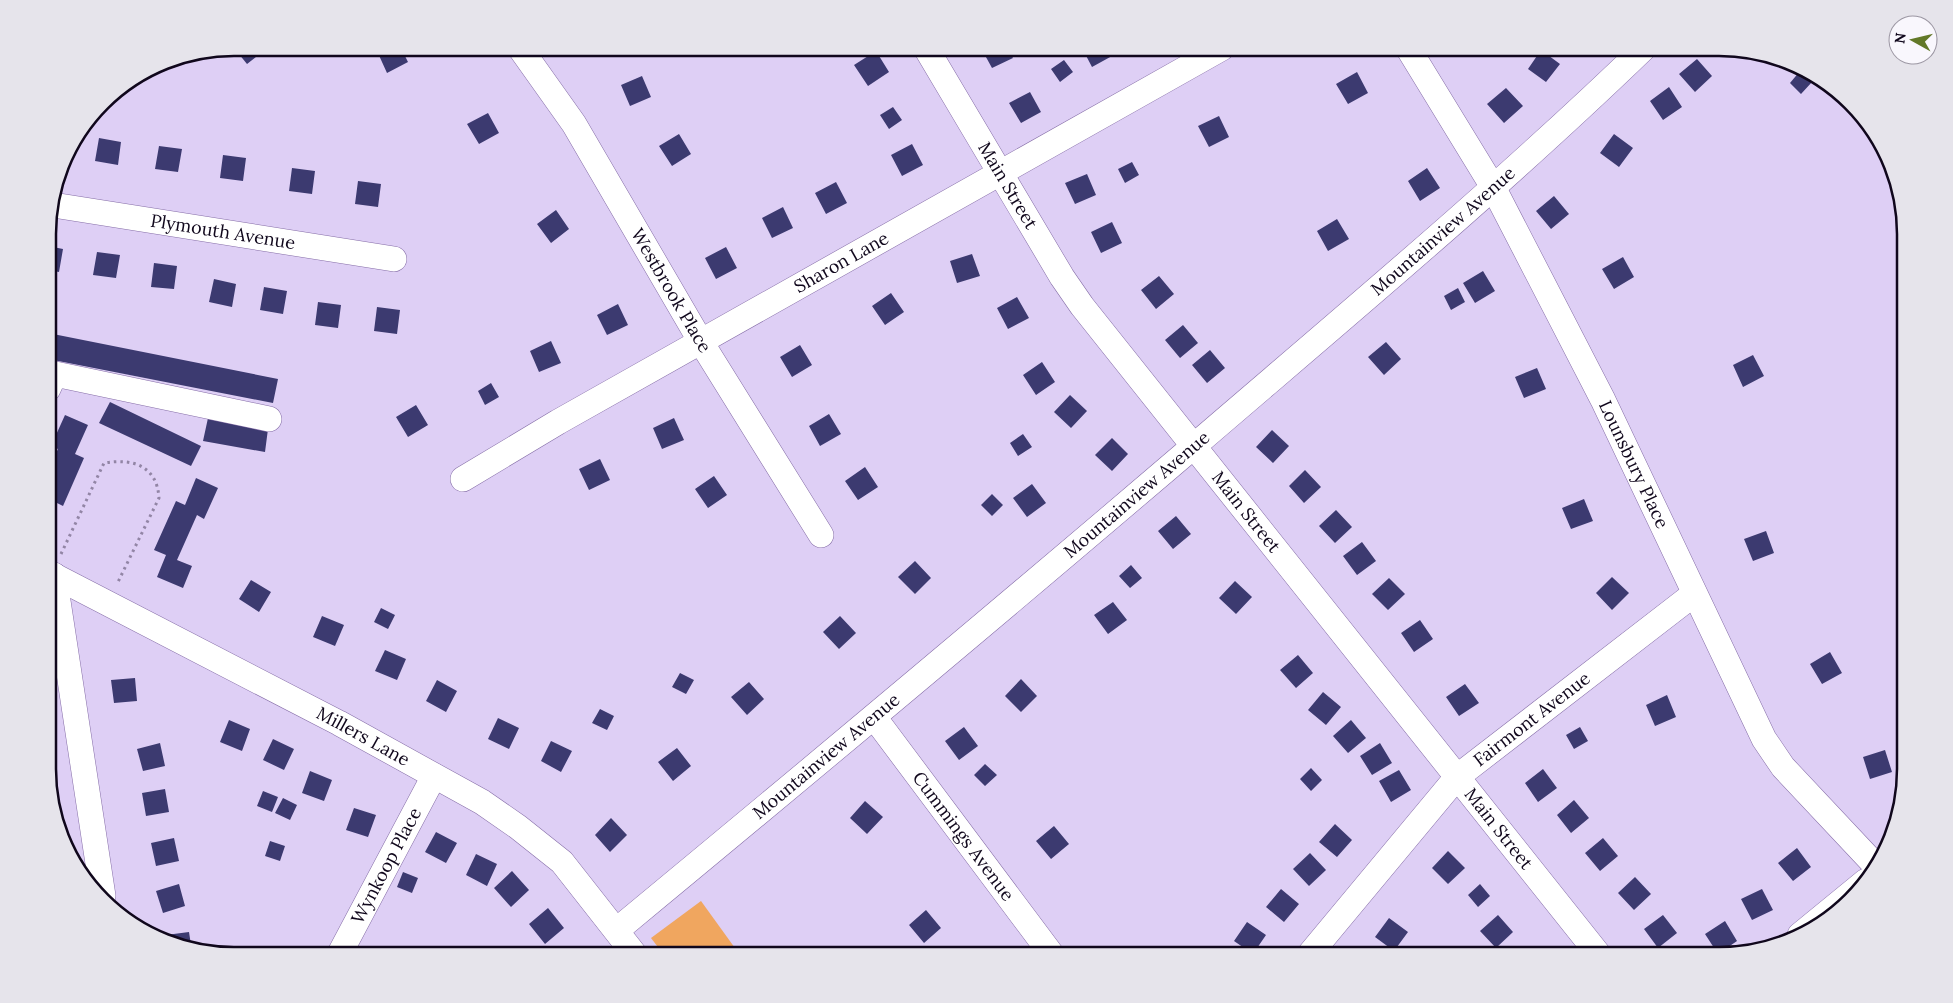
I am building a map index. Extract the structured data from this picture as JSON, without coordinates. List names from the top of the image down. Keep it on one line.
{"streets":{"street":["Main Street","Mountainview Avenue","Plymouth Avenue","Sharon Lane","Westbrook Place","Lounsbury Place","Fairmont Avenue","Millers Lane","Cummings Avenue","Wynkoop Place"]},"crossings":[["Main Street","Mountainview Avenue"],["Main Street","Sharon Lane"],["Main Street","Fairmont Avenue"],["Mountainview Avenue","Lounsbury Place"],["Mountainview Avenue","Millers Lane"],["Mountainview Avenue","Cummings Avenue"],["Sharon Lane","Westbrook Place"],["Lounsbury Place","Fairmont Avenue"],["Millers Lane","Wynkoop Place"]],"north":"left"}
